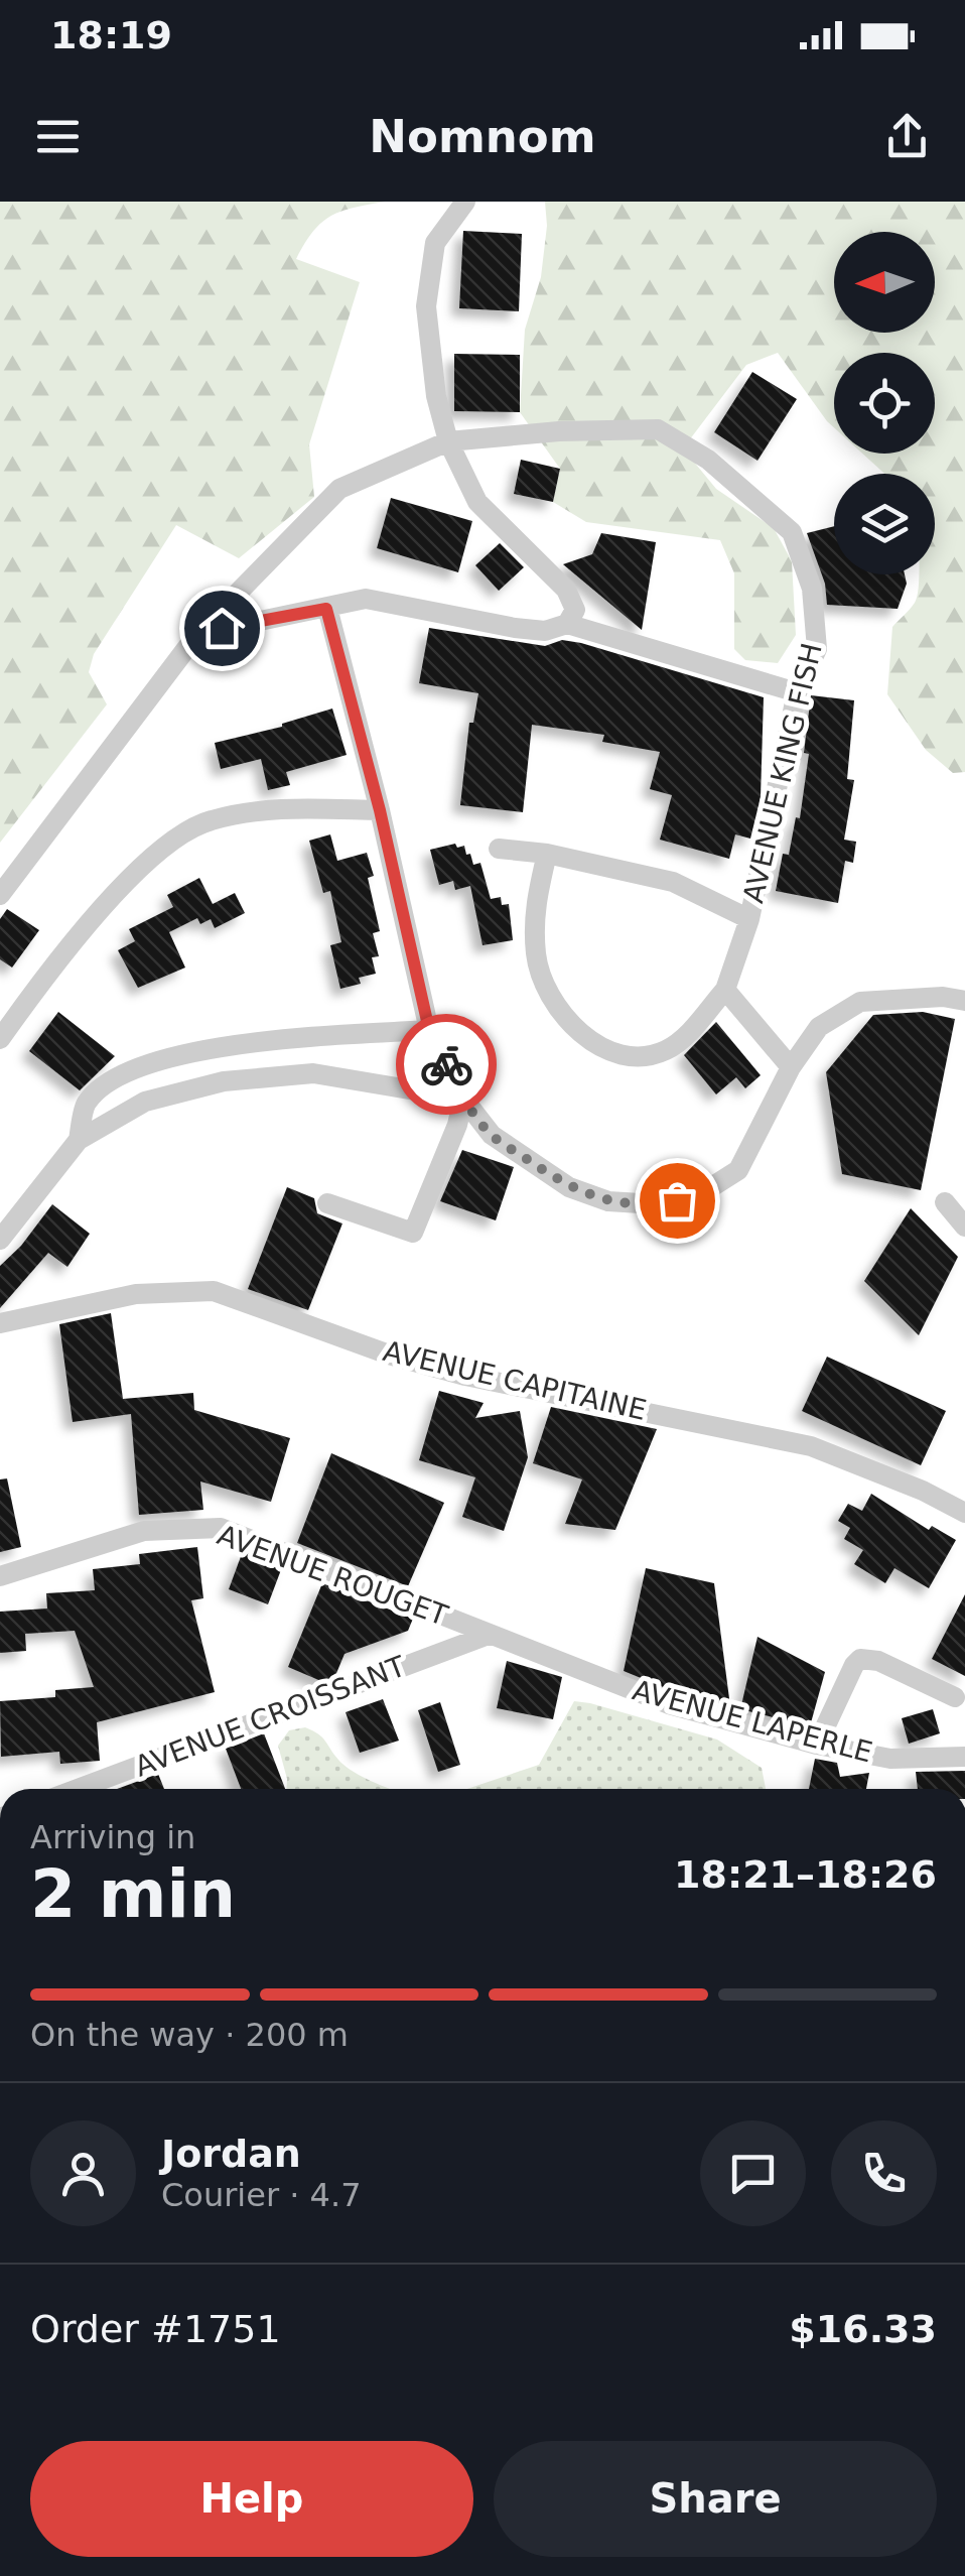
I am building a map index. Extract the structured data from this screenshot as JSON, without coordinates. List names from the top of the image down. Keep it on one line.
{"streets":{"street":["AVENUE KING FISH","AVENUE CAPITAINE","AVENUE ROUGET","AVENUE CROISSANT","AVENUE LAPERLE"]},"crossings":[["AVENUE ROUGET","AVENUE CROISSANT"],["AVENUE ROUGET","AVENUE LAPERLE"],["AVENUE CROISSANT","AVENUE LAPERLE"]],"north":"left","page":{"status":"18:19","header":"Nomnom","heading":["2 min","Arriving in","18:21–18:26"],"panel":["Jordan","Courier · 4.7","Order #1751","$16.33"],"bar":"On the way · 200 m","buttons":["Help","Share"]}}
